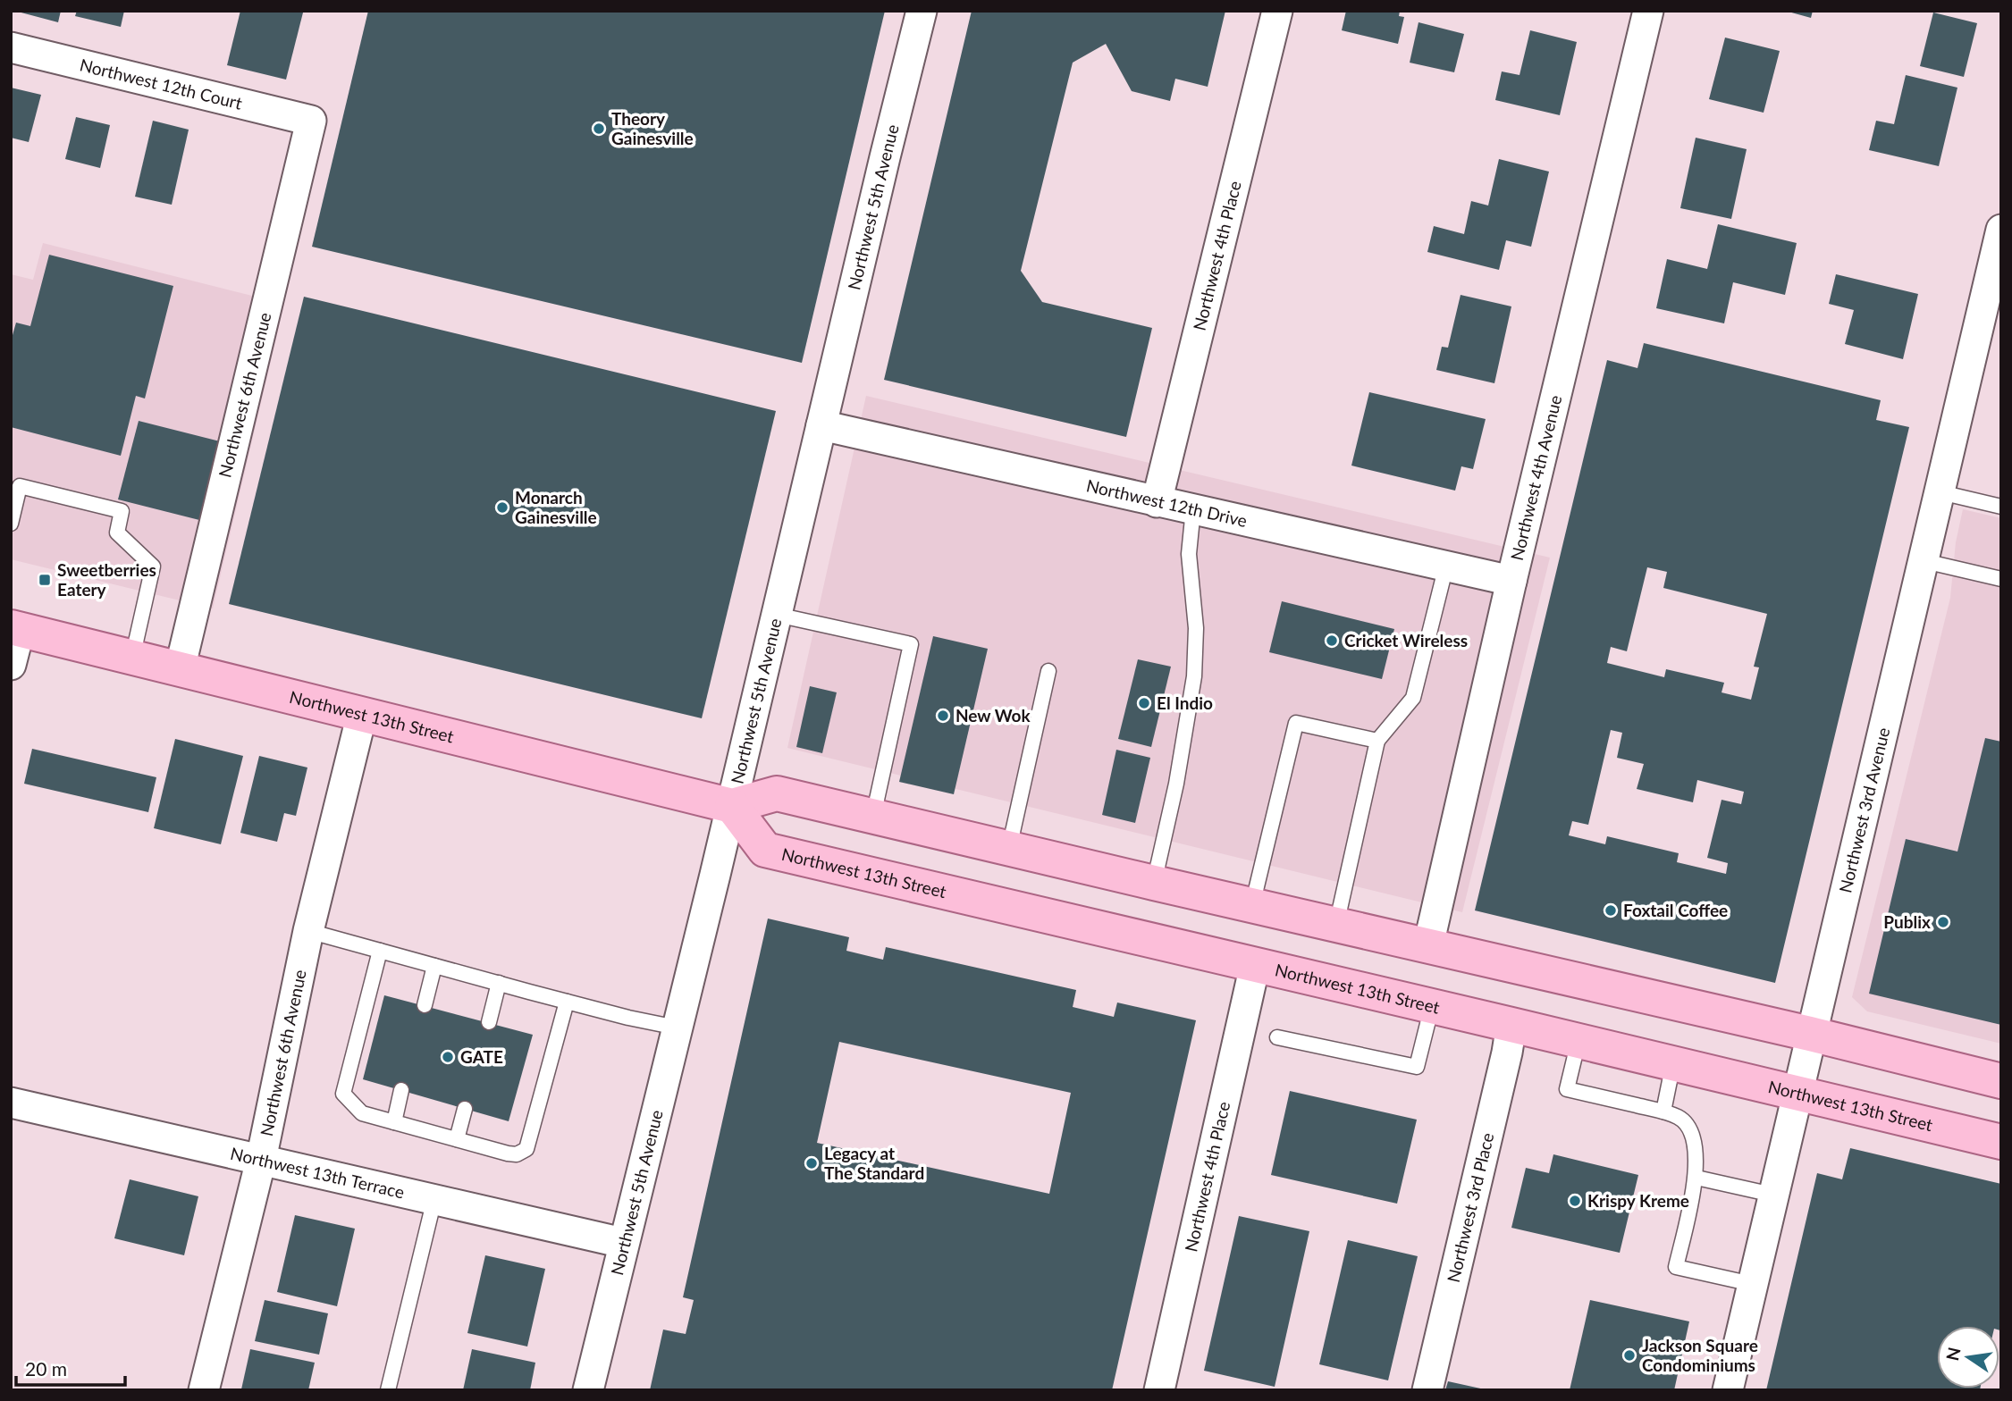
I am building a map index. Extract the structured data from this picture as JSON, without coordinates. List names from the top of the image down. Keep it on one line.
{"streets":{"main road":["Northwest 13th Street"],"street":["Northwest 12th Court","Northwest 5th Avenue","Northwest 4th Place","Northwest 6th Avenue","Northwest 4th Avenue","Northwest 12th Drive","Northwest 3rd Avenue","Northwest 13th Terrace","Northwest 3rd Place"]},"crossings":[["Northwest 12th Court","Northwest 6th Avenue"],["Northwest 5th Avenue","Northwest 12th Drive"],["Northwest 5th Avenue","Northwest 13th Street"],["Northwest 5th Avenue","Northwest 13th Terrace"],["Northwest 4th Place","Northwest 12th Drive"],["Northwest 4th Place","Northwest 13th Street"],["Northwest 6th Avenue","Northwest 13th Street"],["Northwest 6th Avenue","Northwest 13th Terrace"],["Northwest 4th Avenue","Northwest 12th Drive"],["Northwest 4th Avenue","Northwest 13th Street"],["Northwest 13th Street","Northwest 3rd Avenue"],["Northwest 13th Street","Northwest 3rd Place"]],"places":{"other":["Theory Gainesville","Monarch Gainesville","Cricket Wireless","El Indio","New Wok","Foxtail Coffee","Publix","GATE","Legacy at The Standard","Krispy Kreme","Jackson Square Condominiums"],"transit":["Sweetberries Eatery"]},"scale_bar":"20 m","north":"left"}
